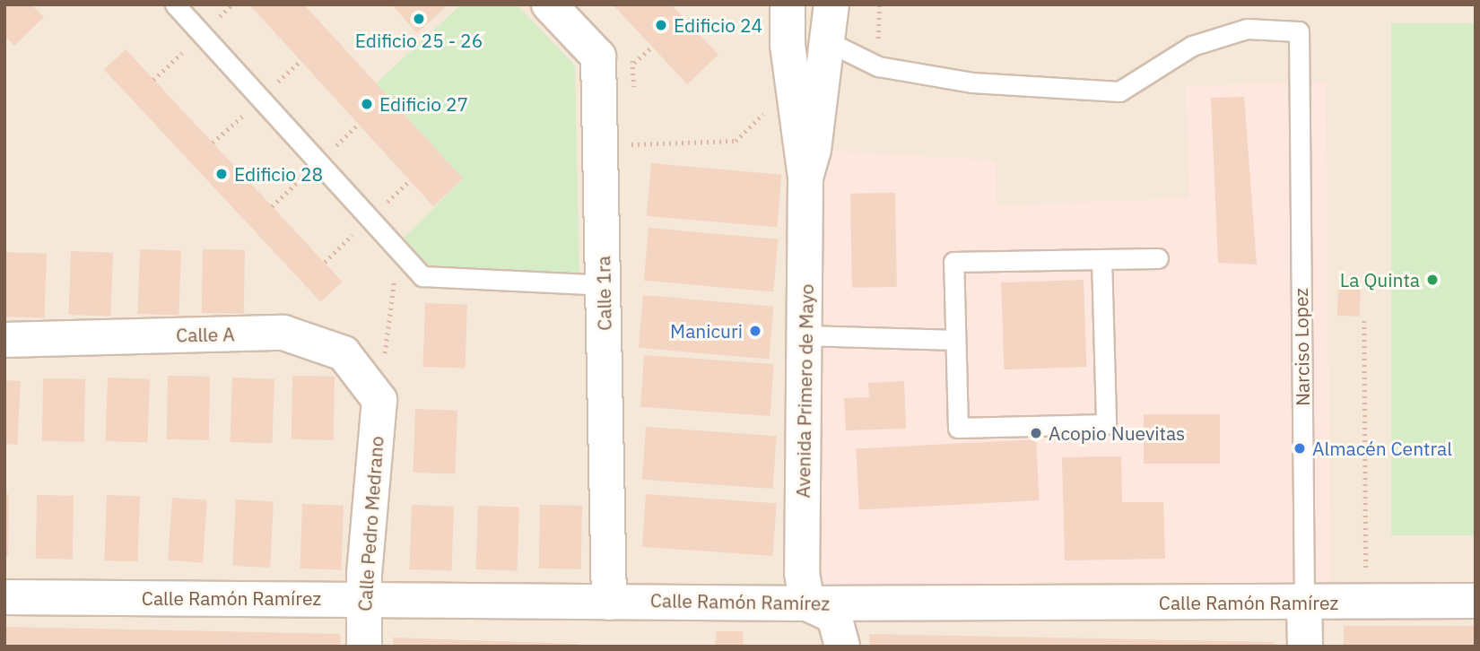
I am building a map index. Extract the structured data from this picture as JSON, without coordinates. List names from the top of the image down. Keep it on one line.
{"streets":{"street":["Calle 1ra","Calle A","Avenida Primero de Mayo","Calle Pedro Medrano","Calle Ramón Ramírez"],"lane":["Narciso Lopez"]},"crossings":[["Calle 1ra","Calle Ramón Ramírez"],["Calle A","Calle Pedro Medrano"],["Narciso Lopez","Avenida Primero de Mayo"],["Narciso Lopez","Calle Ramón Ramírez"],["Avenida Primero de Mayo","Calle Ramón Ramírez"],["Calle Pedro Medrano","Calle Ramón Ramírez"]],"places":["Edificio 25 - 26","Edificio 24","Edificio 27","Edificio 28","La Quinta","Manicuri","Acopio Nuevitas","Almacén Central"]}
